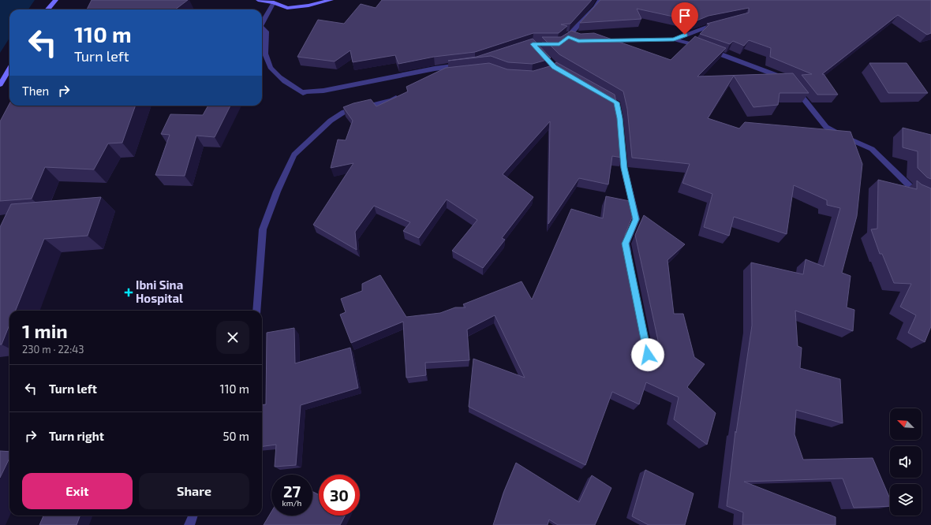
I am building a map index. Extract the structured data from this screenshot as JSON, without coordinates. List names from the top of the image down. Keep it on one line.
{"places":{"health":["Ibni Sina Hospital"]},"north":"top left","page":{"turn":["110 m","Turn left"],"then":"Then","heading":["1 min","230 m · 22:43"],"list":[{"name":"Turn left","value":"110 m"},{"name":"Turn right","value":"50 m"}],"buttons":["Exit","Share"],"speed":"27 km/h","limit":"30"}}
